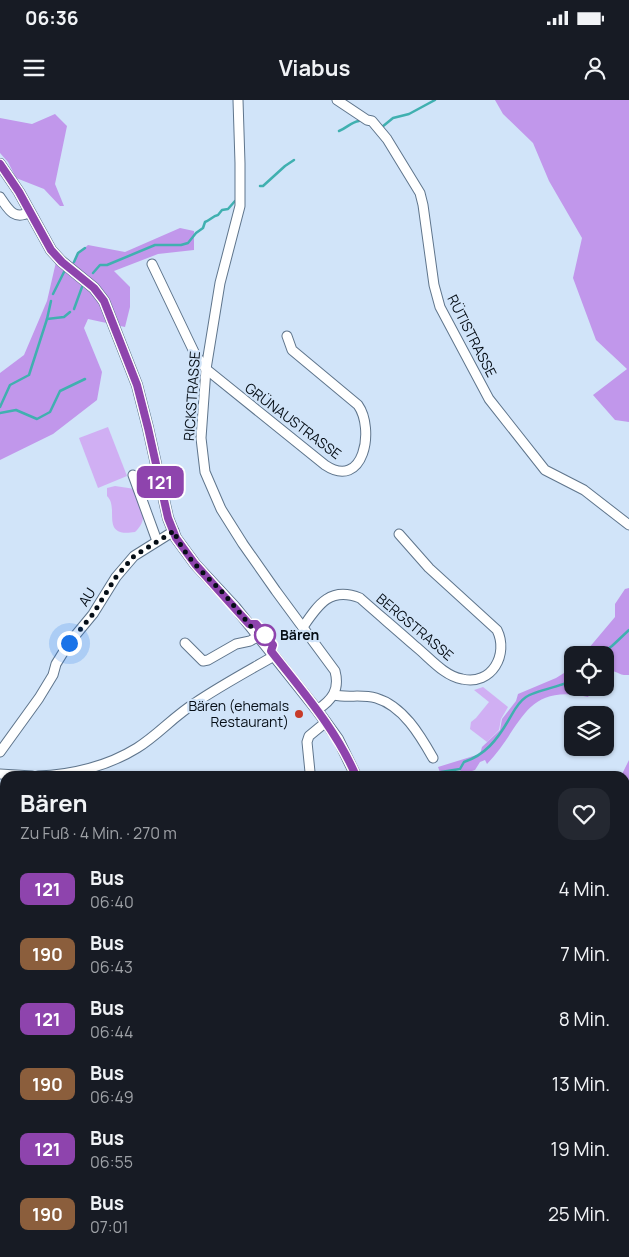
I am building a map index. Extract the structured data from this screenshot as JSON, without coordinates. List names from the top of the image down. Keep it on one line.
{"streets":{"street":["RÜTISTRASSE","RICKSTRASSE","GRÜNAUSTRASSE","AU","BERGSTRASSE"]},"crossings":[["RICKSTRASSE","GRÜNAUSTRASSE"],["RICKSTRASSE","BERGSTRASSE"]],"places":["Bären","Bären (ehemals Restaurant)"],"lines":["bus line 121"],"page":{"status":"06:36","header":"Viabus","on_map":"121","heading":["Bären","Zu Fuß · 4 Min. · 270 m"],"list":[{"mark":"121","name":"Bus","note":"06:40","value":"4 Min."},{"mark":"190","name":"Bus","note":"06:43","value":"7 Min."},{"mark":"121","name":"Bus","note":"06:44","value":"8 Min."},{"mark":"190","name":"Bus","note":"06:49","value":"13 Min."},{"mark":"121","name":"Bus","note":"06:55","value":"19 Min."},{"mark":"190","name":"Bus","note":"07:01","value":"25 Min."}]}}
